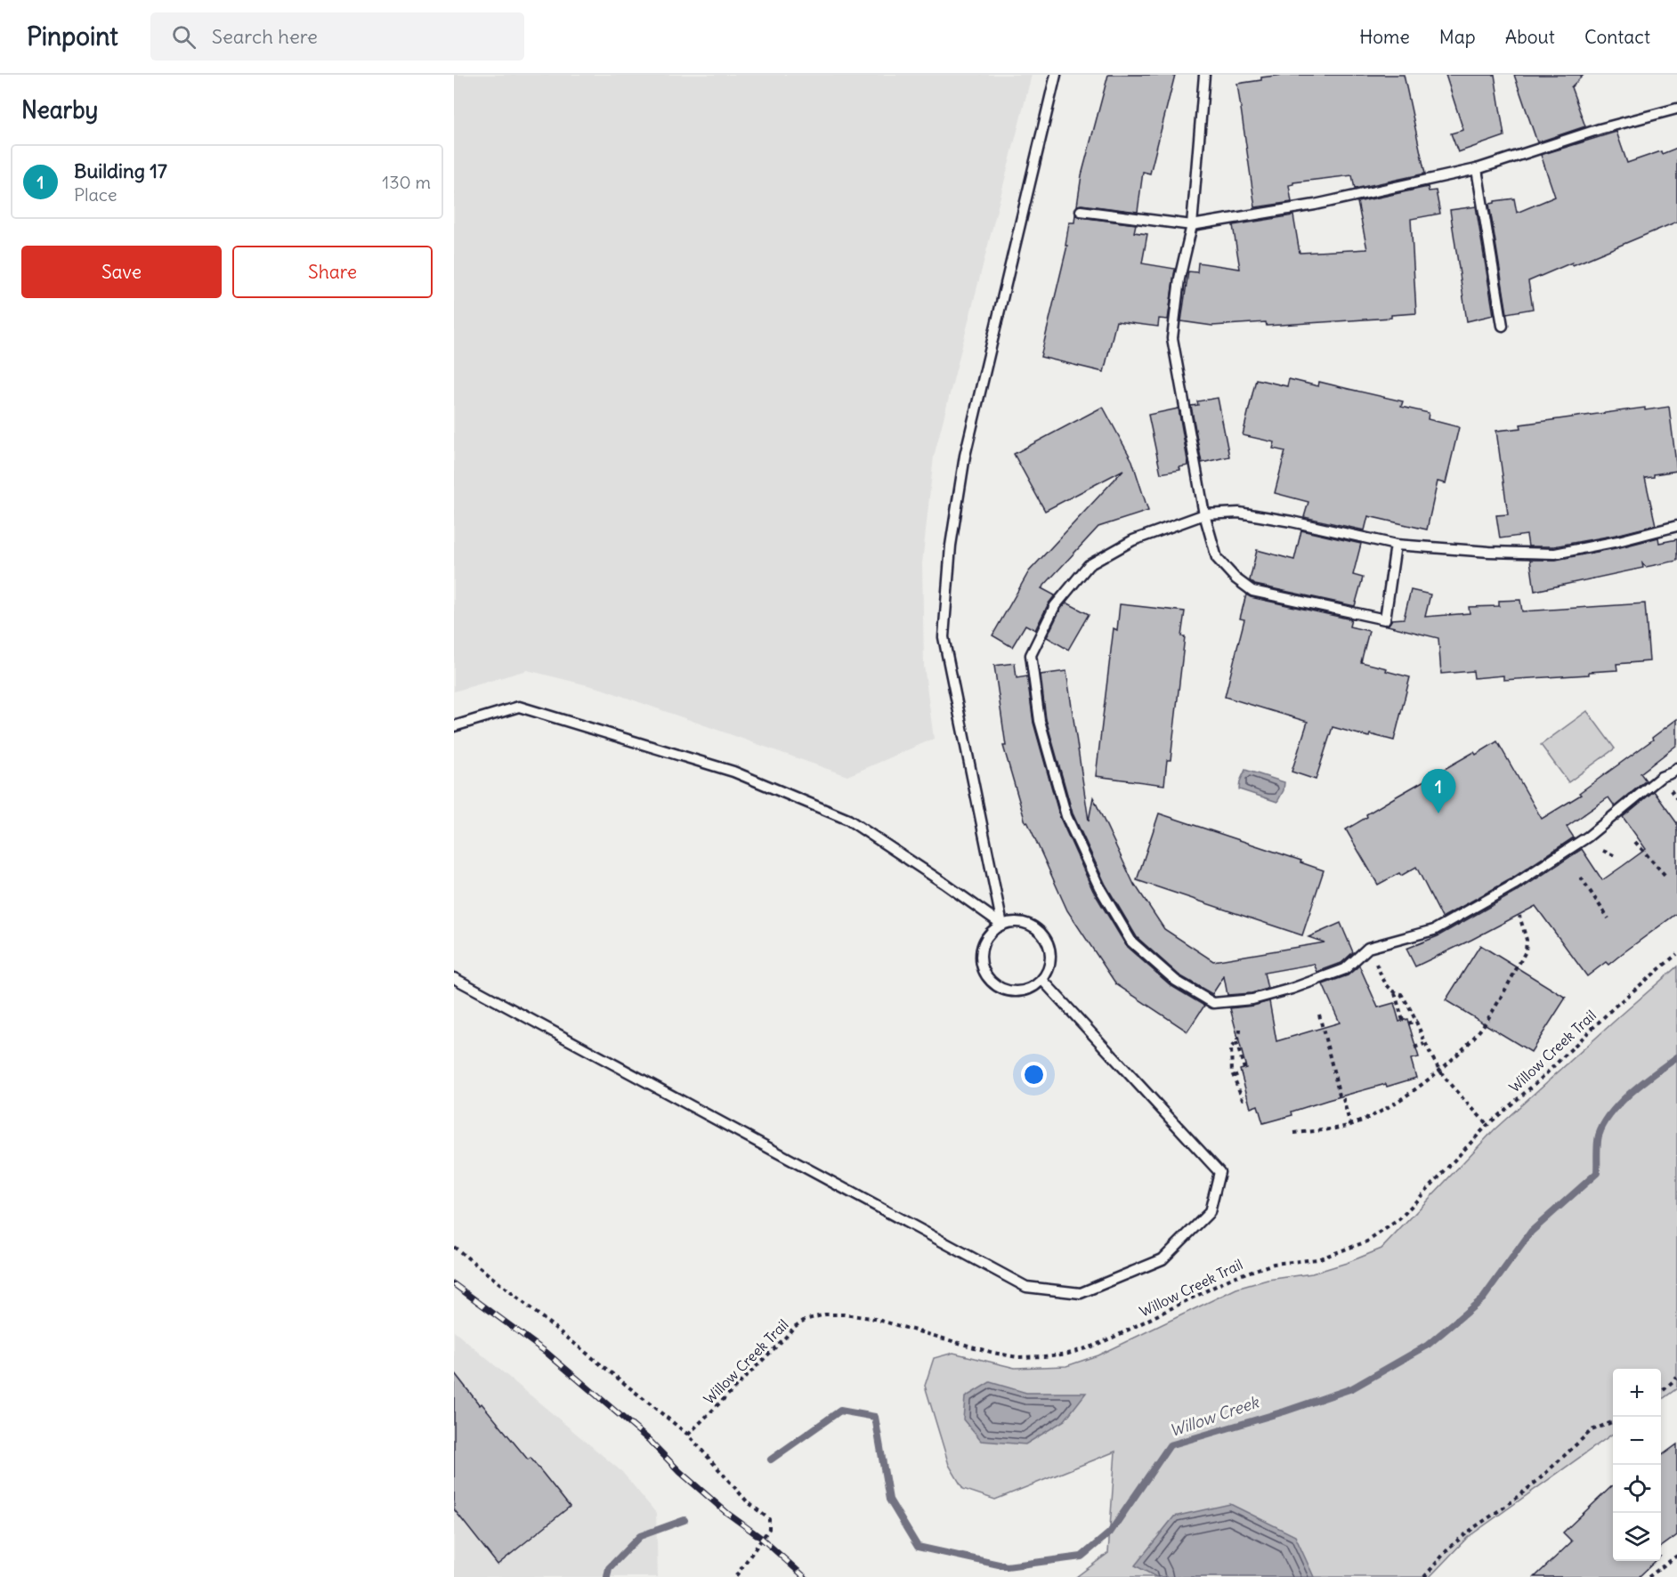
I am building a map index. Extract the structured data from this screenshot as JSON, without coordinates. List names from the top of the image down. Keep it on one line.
{"streets":{"path":["Willow Creek Trail"]},"water":["Willow Creek"],"page":{"header":"Pinpoint","search":"Search here","nav":["Home","Map","About","Contact"],"heading":"Nearby","list":[{"mark":"1","name":"Building 17","note":"Place","value":"130 m"}],"buttons":["Save","Share"],"pins":"1","map_buttons":["+","−"]}}
